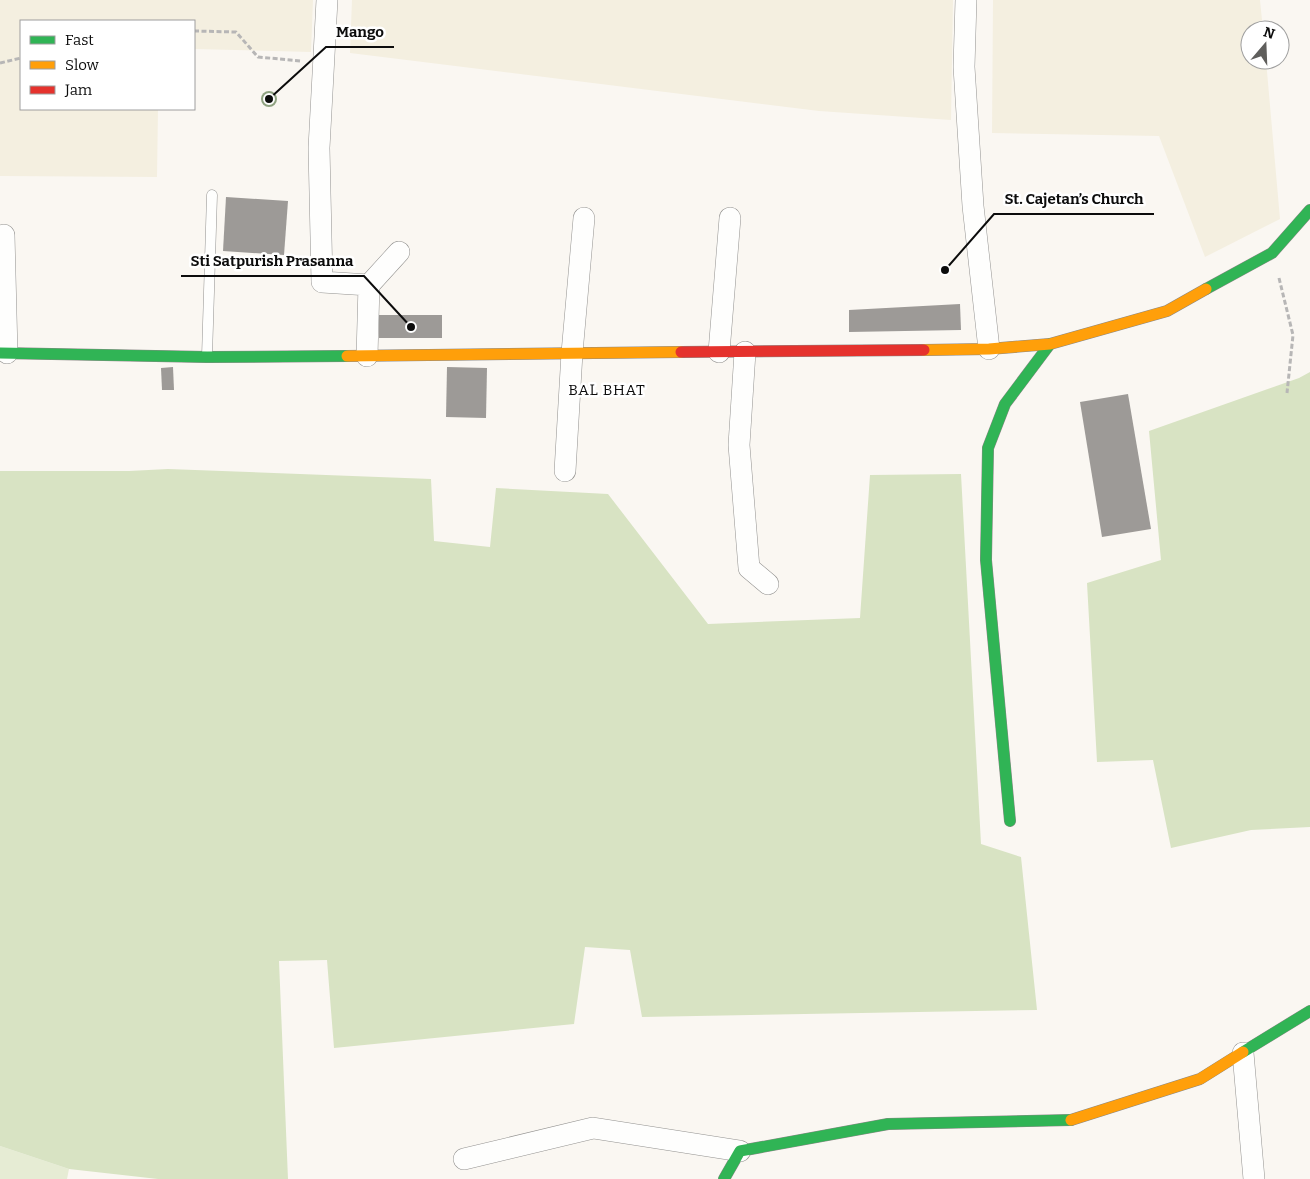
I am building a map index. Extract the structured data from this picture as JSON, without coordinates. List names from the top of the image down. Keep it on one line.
{"districts":["BAL BHAT"],"places":["Mango","St. Cajetan’s Church","Sti Satpurish Prasanna"],"legend":["Fast","Slow","Jam"],"north":"top"}
